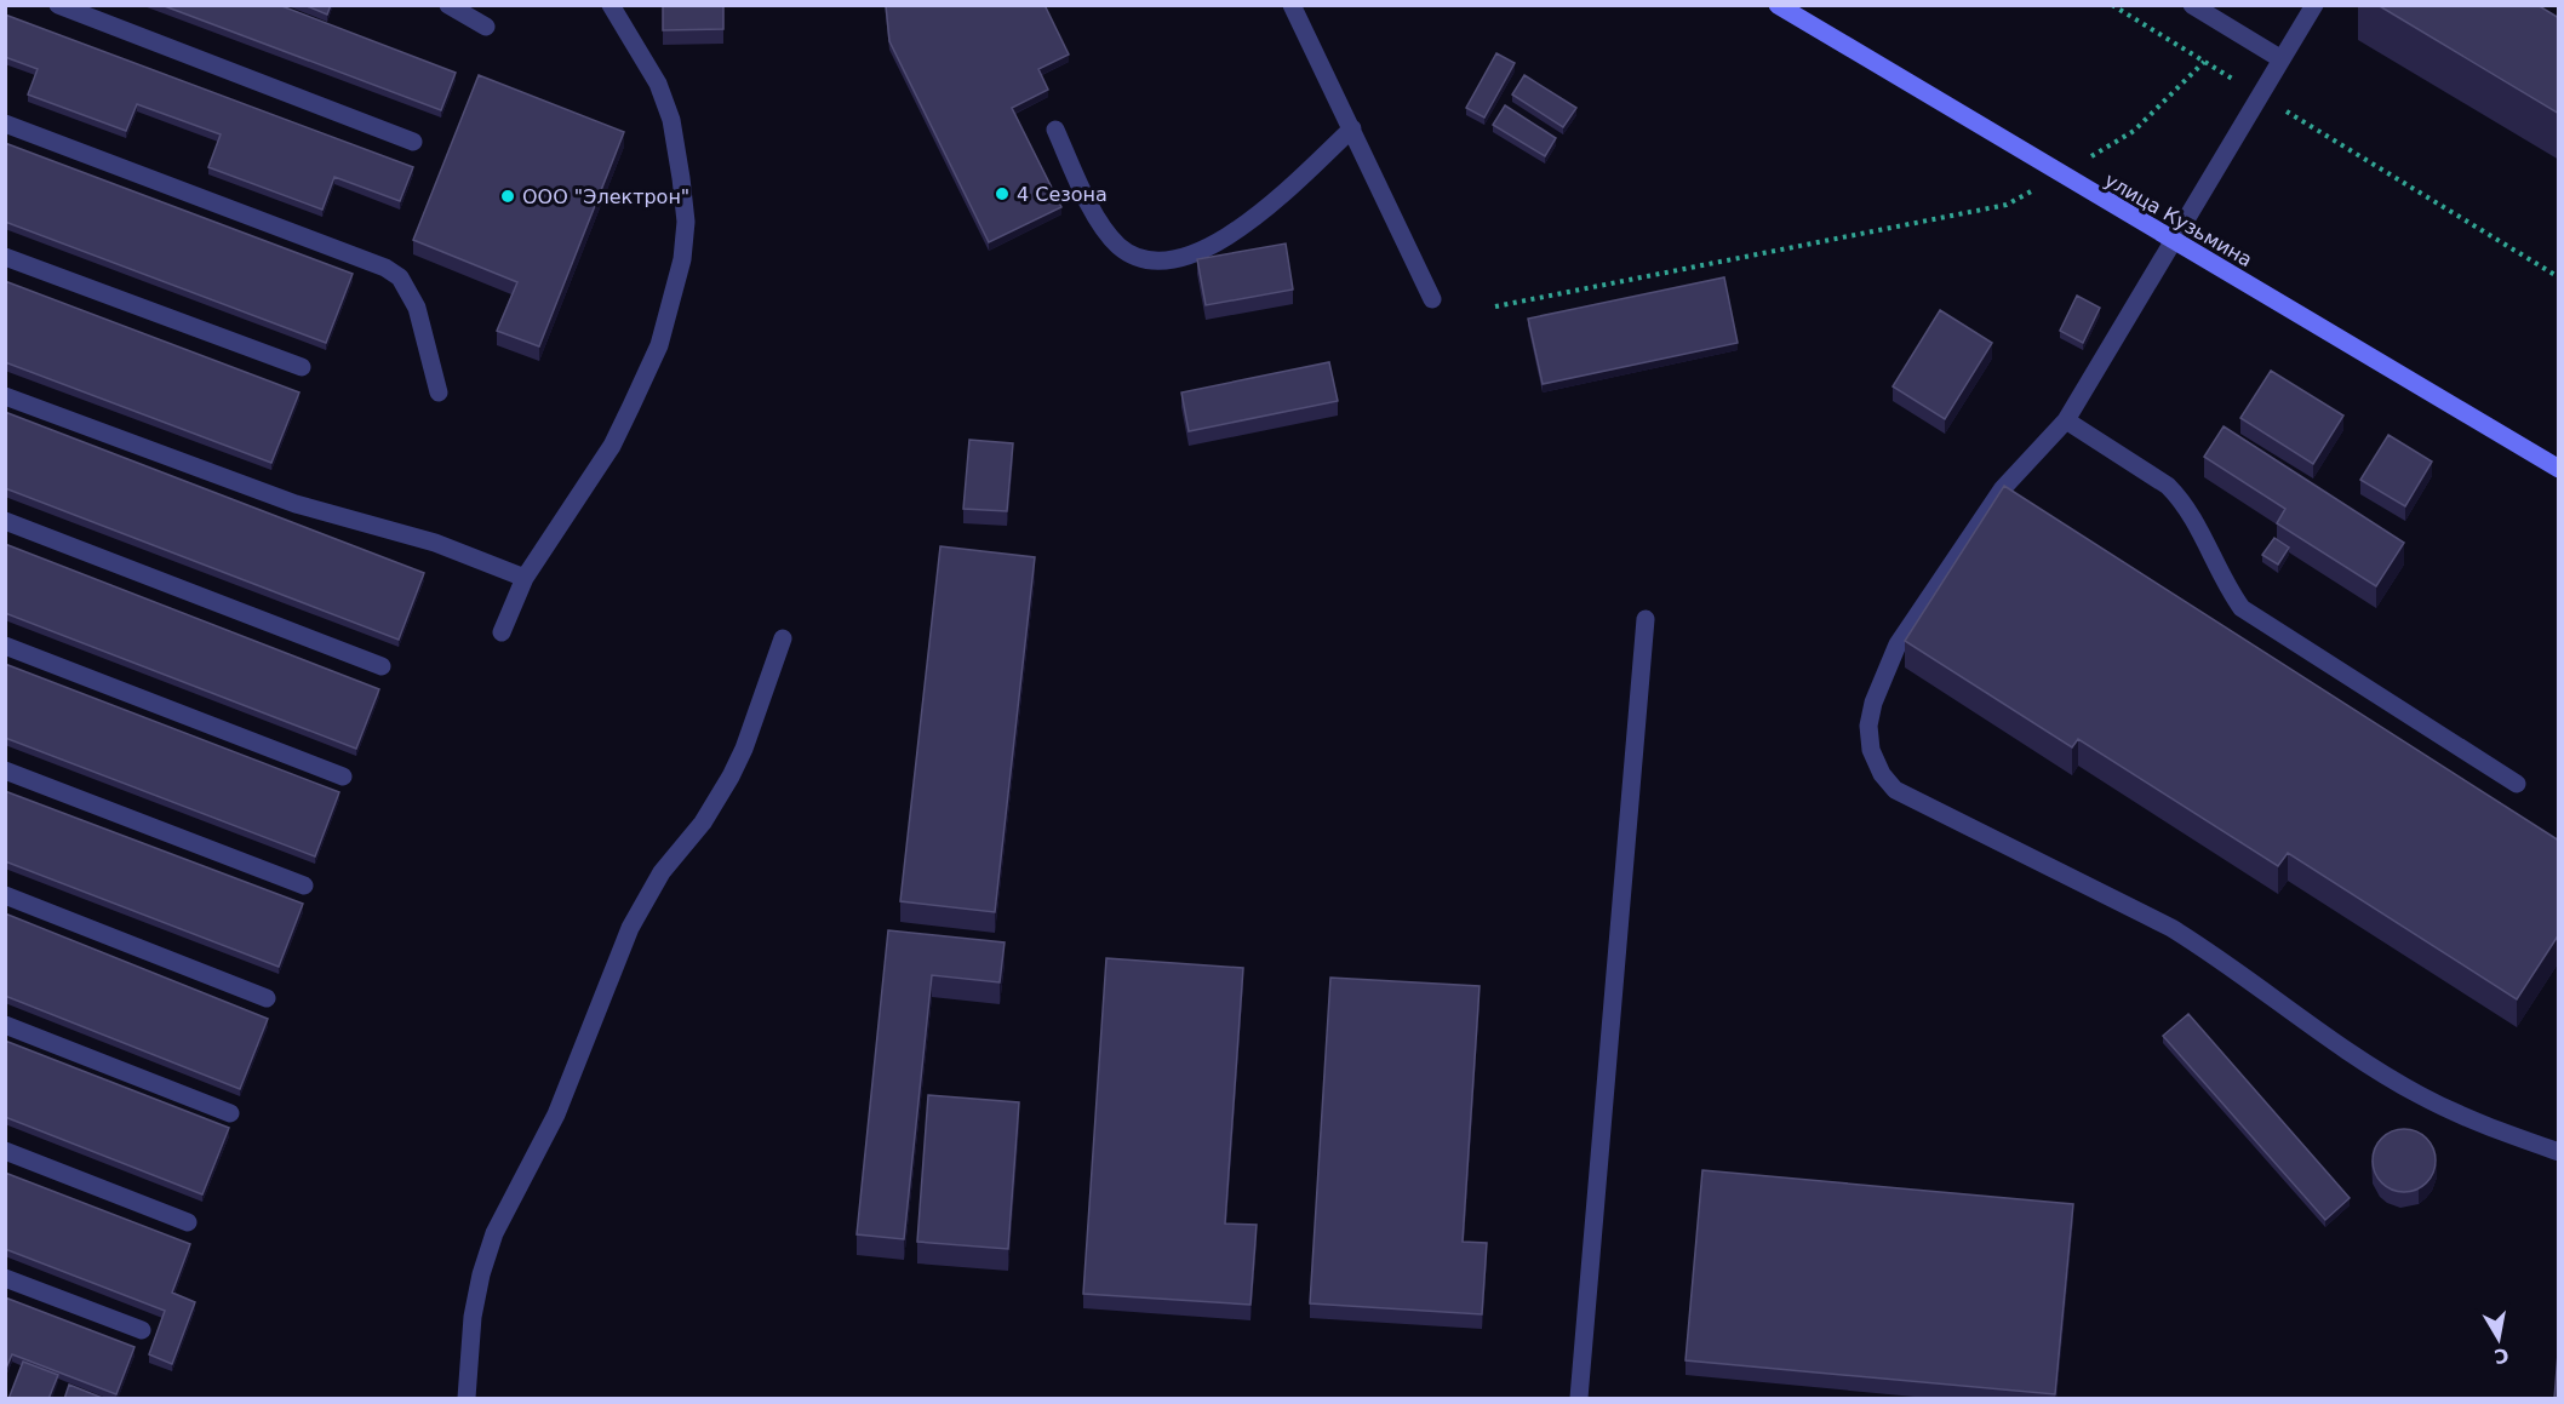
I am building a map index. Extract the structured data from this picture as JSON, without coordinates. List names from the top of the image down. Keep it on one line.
{"streets":{"street":["улица Кузьмина"]},"places":["4 Сезона","ООО \"Электрон\""],"north":"bottom"}
